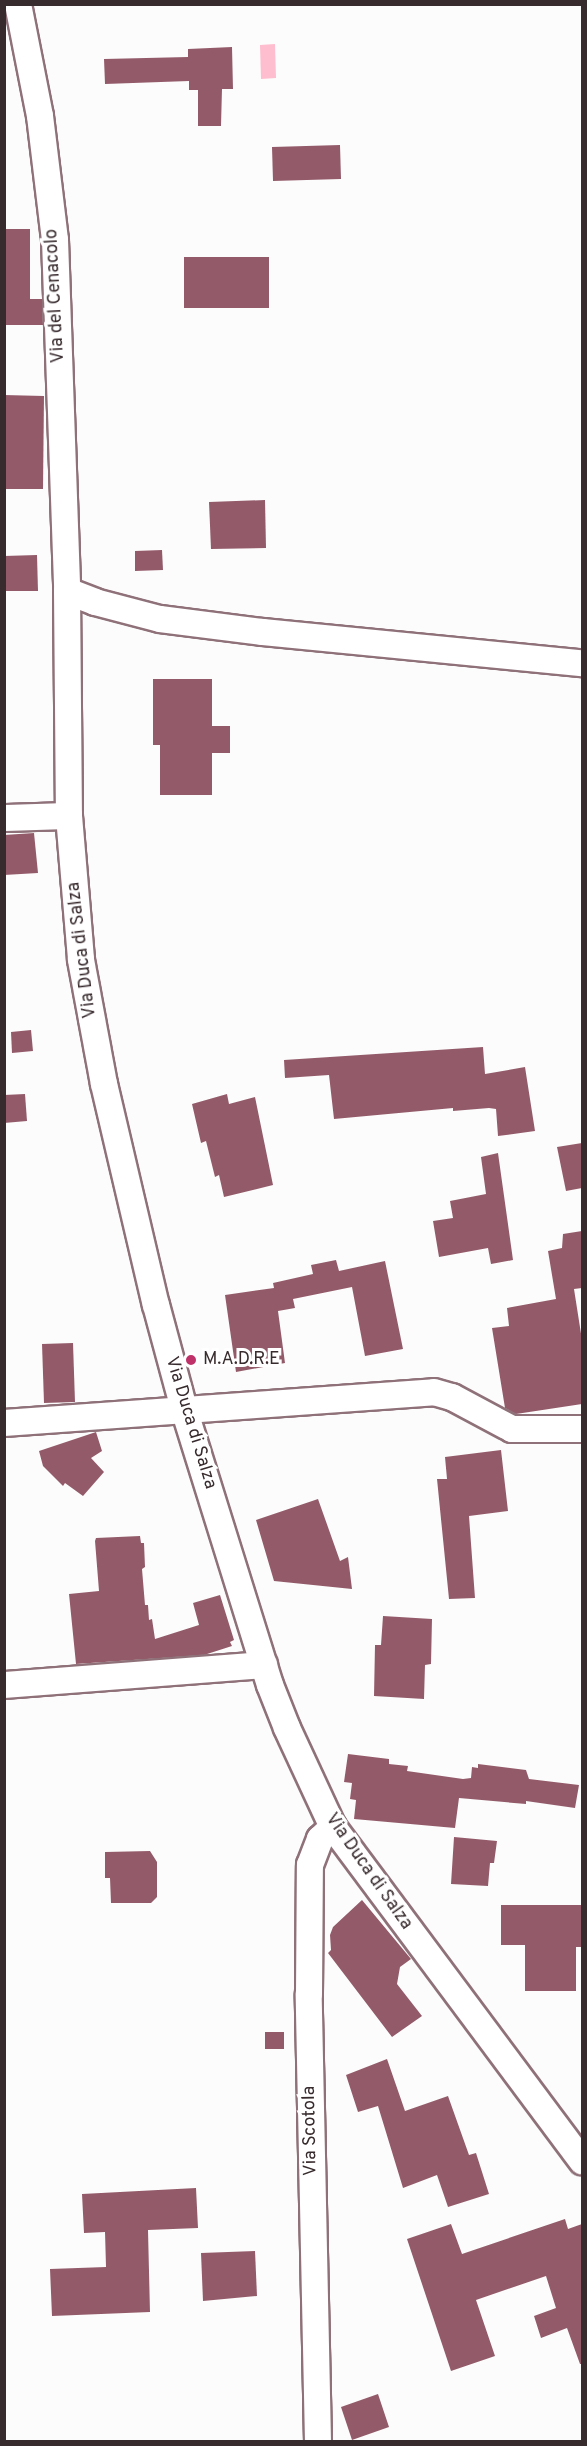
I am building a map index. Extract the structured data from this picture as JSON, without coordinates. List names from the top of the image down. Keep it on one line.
{"streets":{"street":["Via del Cenacolo","Via Duca di Salza","Via Scotola"]},"crossings":[["Via del Cenacolo","Via Duca di Salza"],["Via Duca di Salza","Via Scotola"]],"places":["M.A.D.R.E"]}
